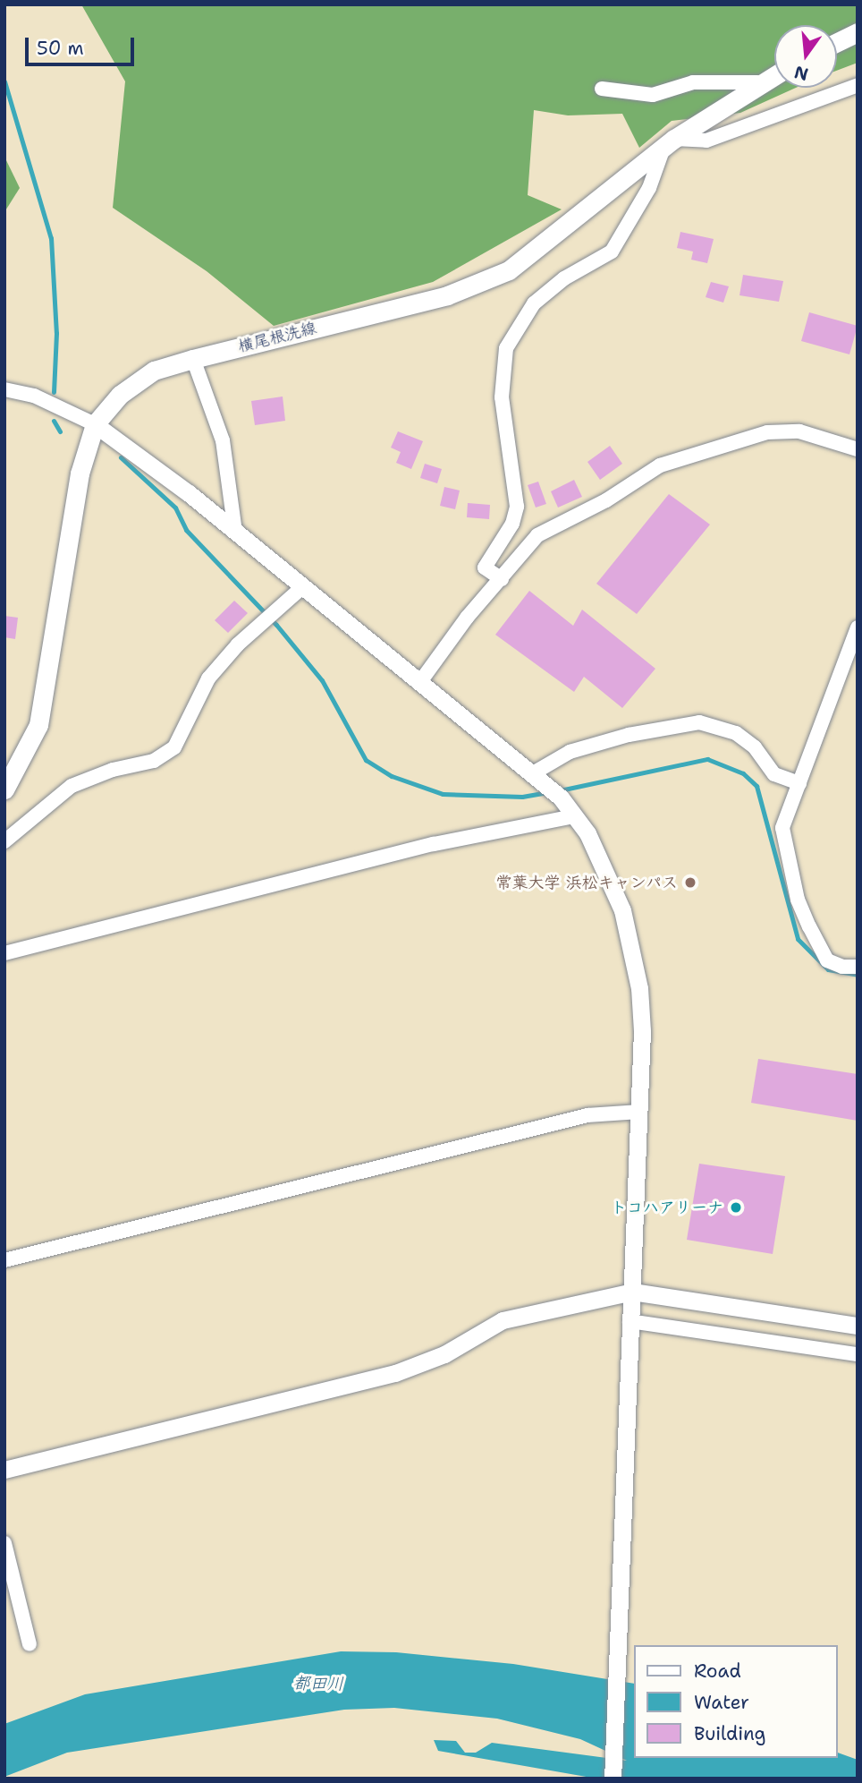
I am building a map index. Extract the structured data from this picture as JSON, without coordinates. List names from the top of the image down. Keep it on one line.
{"streets":{"main road":["横尾根洗線"]},"water":["都田川"],"places":["常葉大学 浜松キャンパス","トコハアリーナ"],"legend":["Road","Water","Building"],"scale_bar":"50 m","north":"bottom"}
